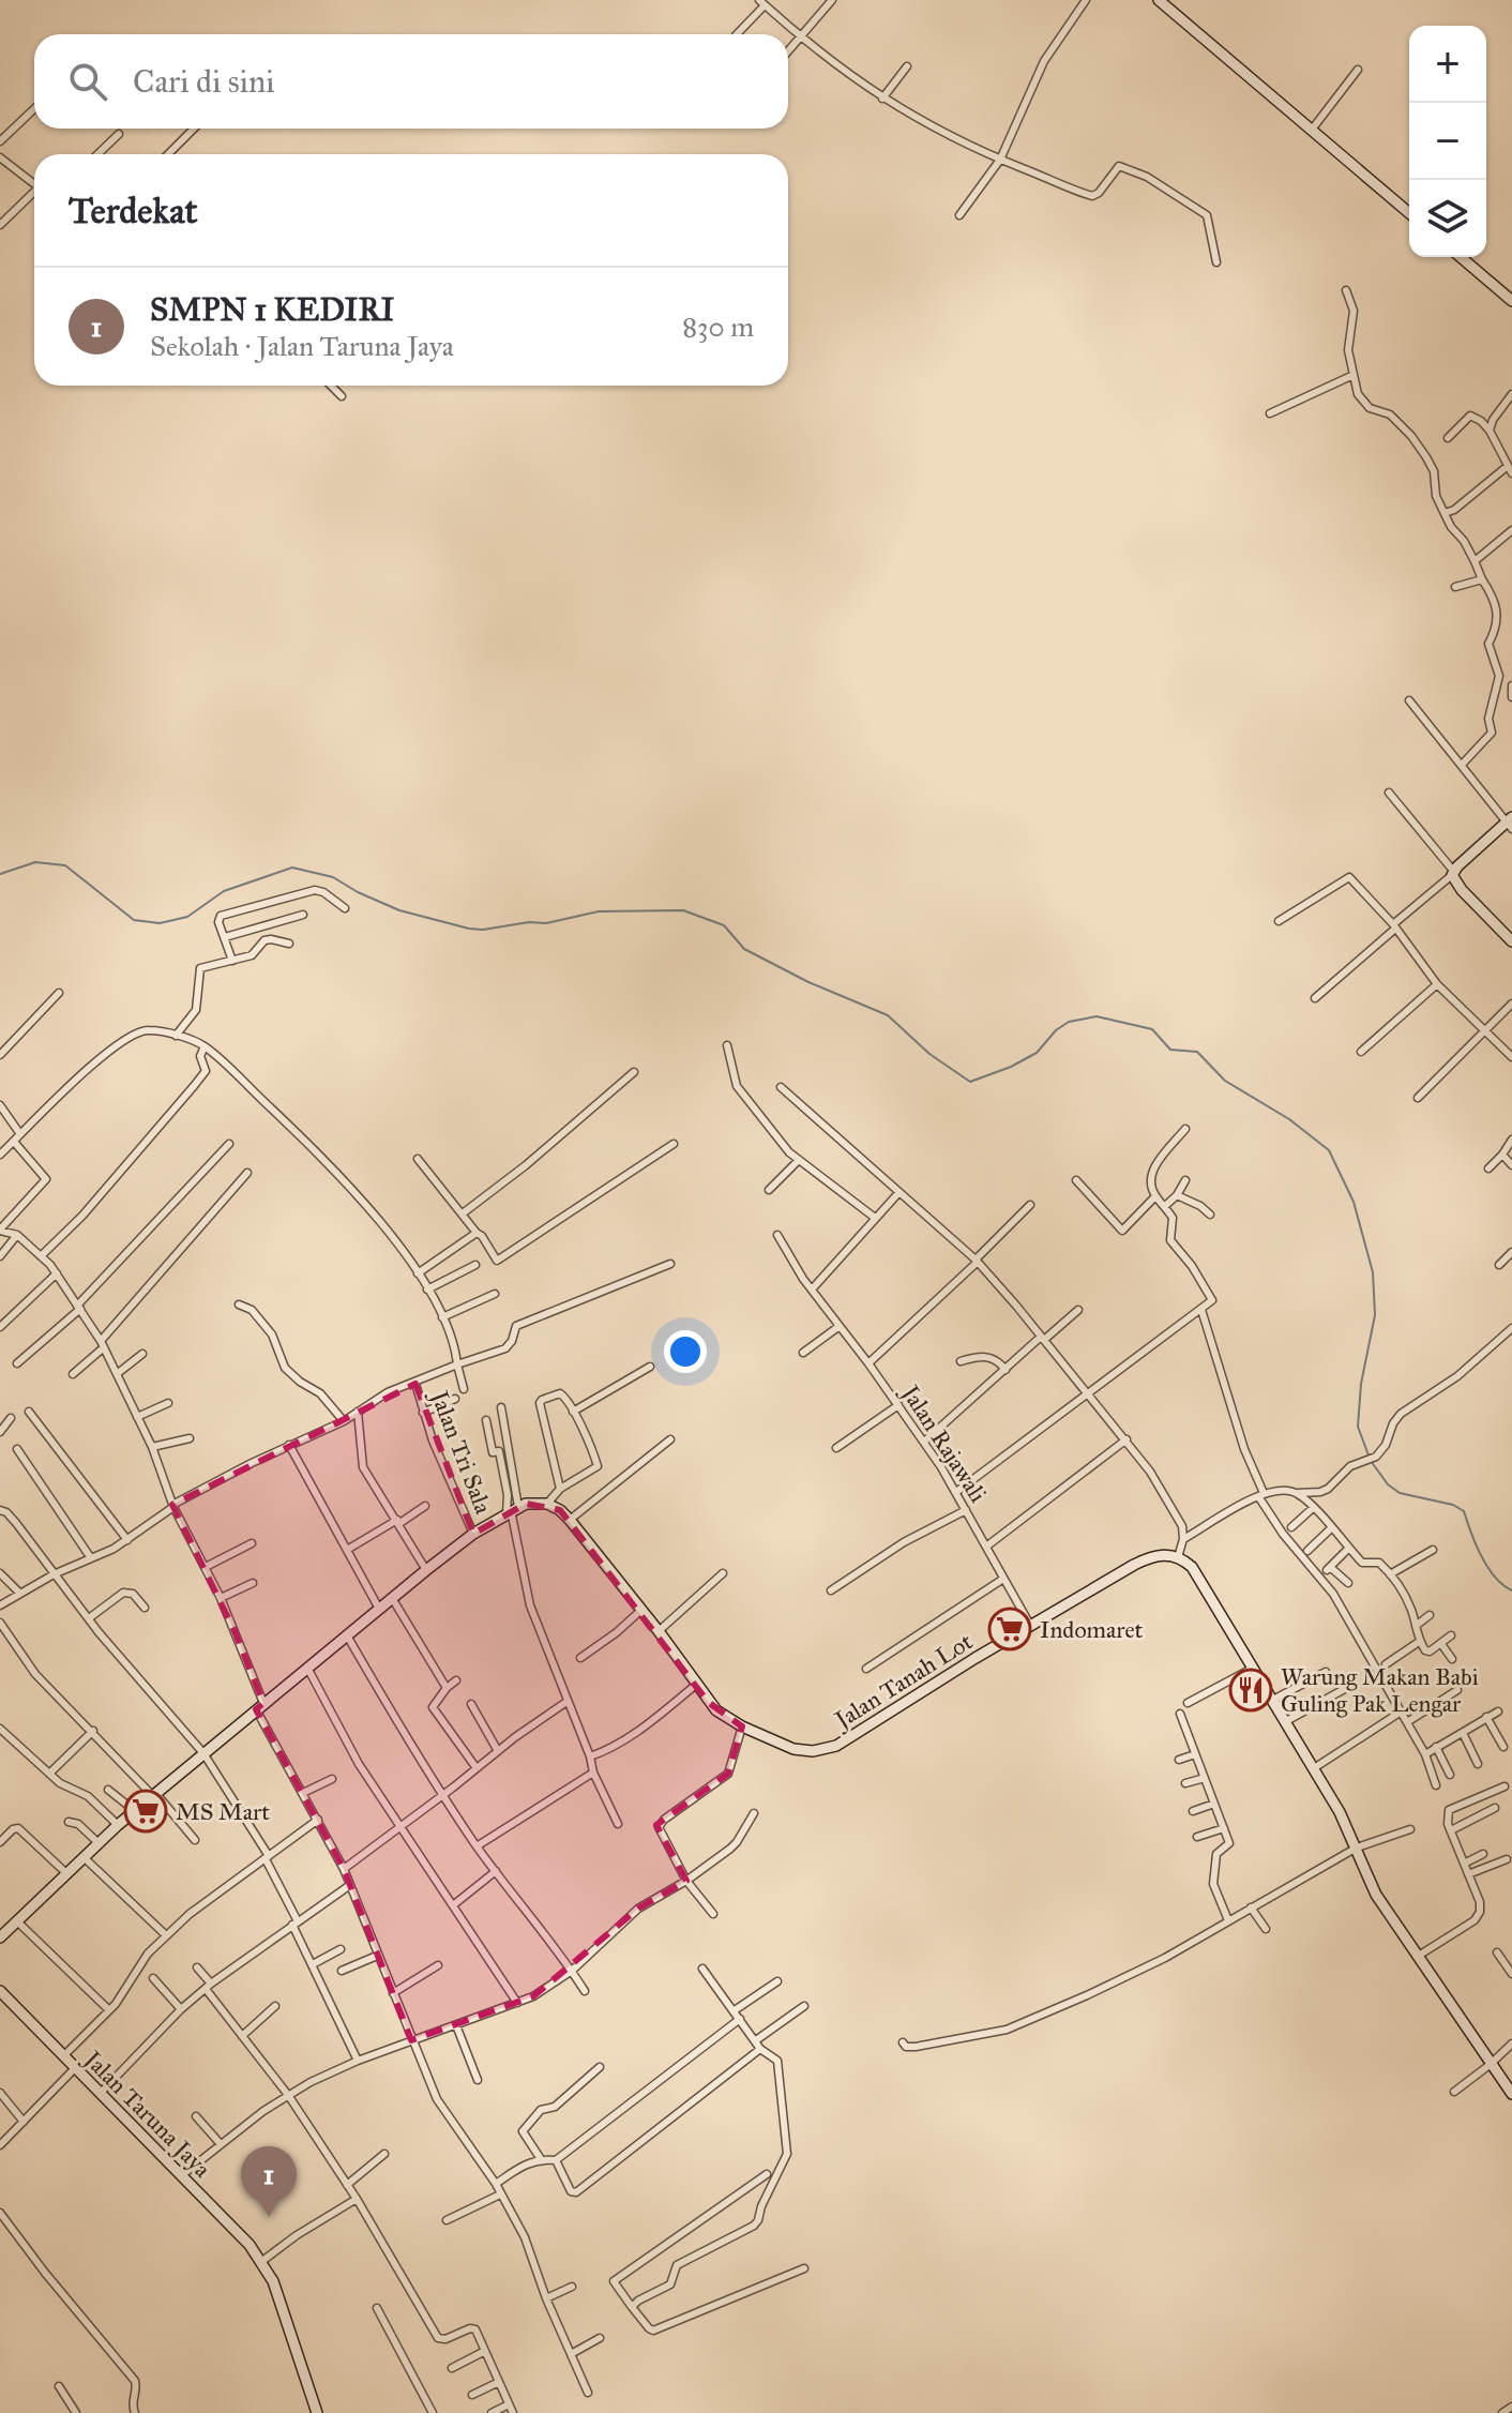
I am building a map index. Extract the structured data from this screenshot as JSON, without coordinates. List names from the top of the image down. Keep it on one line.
{"streets":{"main road":["Jalan Tanah Lot","Jalan Taruna Jaya"],"street":["Jalan Rajawali","Jalan Tri Sala"]},"crossings":[["Jalan Rajawali","Jalan Tanah Lot"]],"places":{"supermarket":["Indomaret","MS Mart"],"restaurant":["Warung Makan Babi Guling Pak Lengar"]},"page":{"map_buttons":["+","−"],"search":"Cari di sini","heading":"Terdekat","list":[{"mark":"1","name":"SMPN 1 KEDIRI","note":"Sekolah · Jalan Taruna Jaya","value":"830 m"}],"pins":"1"}}
